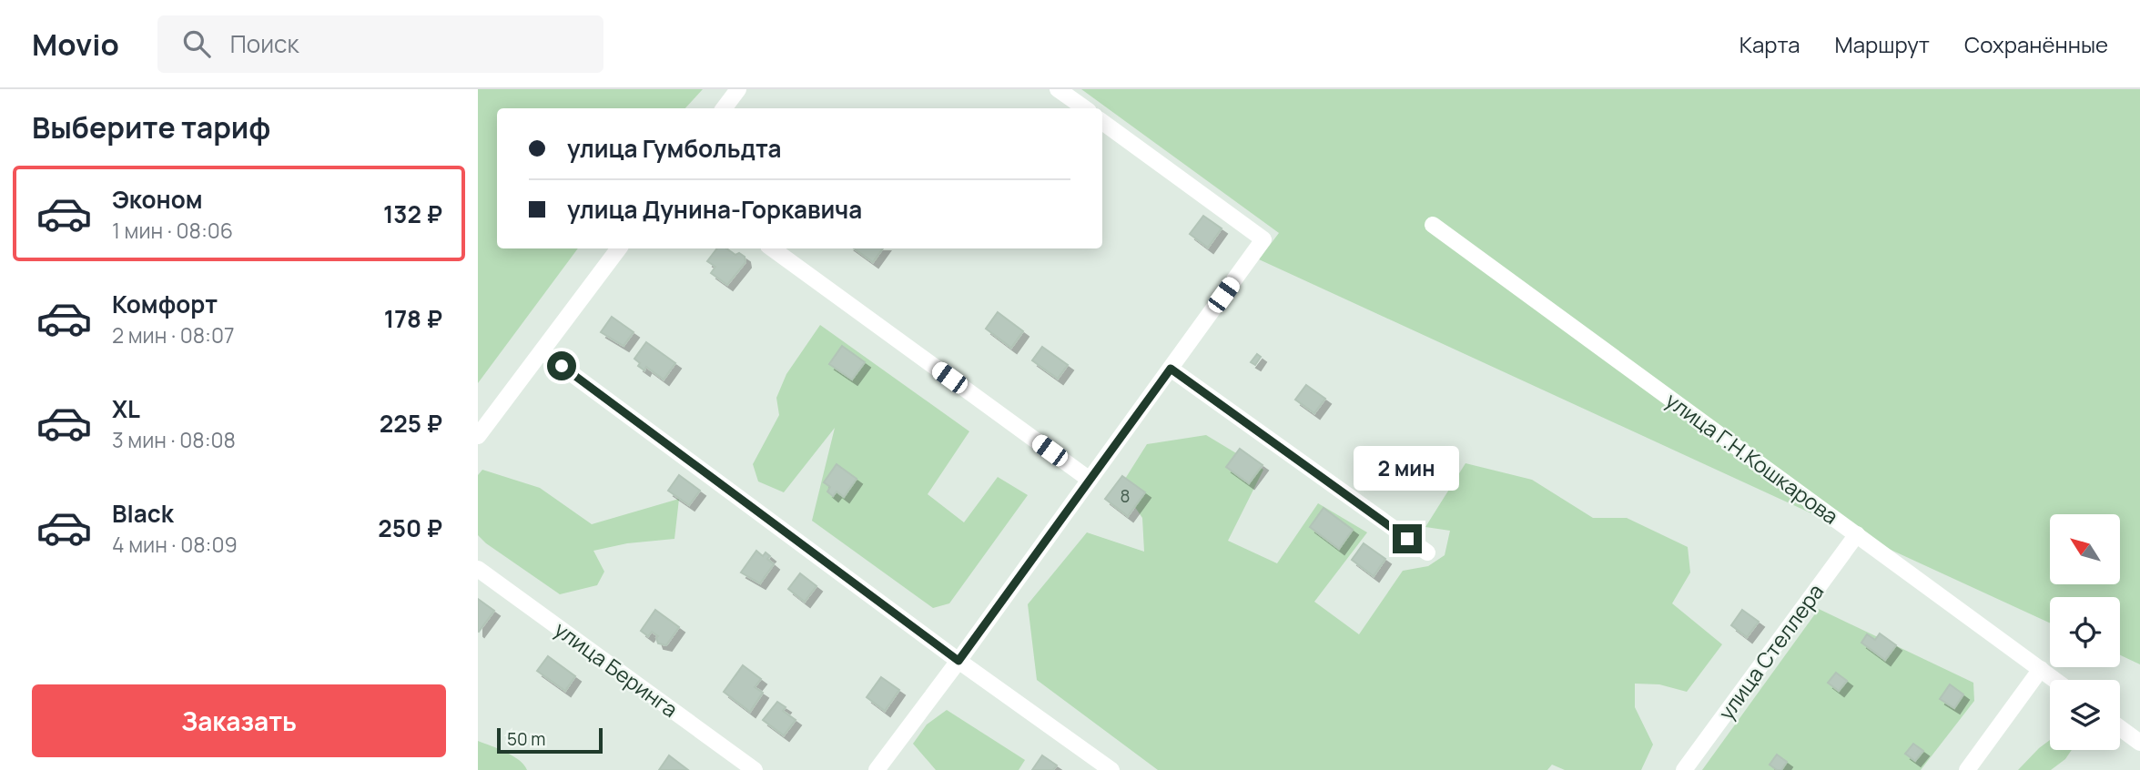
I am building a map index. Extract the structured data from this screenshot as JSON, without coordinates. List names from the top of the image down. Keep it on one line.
{"streets":{"street":["улица Г.Н.Кошкарова","улица Стеллера","улица Беринга"]},"crossings":[["улица Г.Н.Кошкарова","улица Стеллера"]],"house_numbers":["8"],"scale_bar":"50 m","north":"top left","page":{"header":"Movio","search":"Поиск","nav":["Карта","Маршрут","Сохранённые"],"heading":"Выберите тариф","banner":["улица Гумбольдта","улица Дунина-Горкавича"],"list":[{"name":"Эконом","note":"1 мин · 08:06","value":"132 ₽"},{"name":"Комфорт","note":"2 мин · 08:07","value":"178 ₽"},{"name":"XL","note":"3 мин · 08:08","value":"225 ₽"},{"name":"Black","note":"4 мин · 08:09","value":"250 ₽"}],"bubble":"2 мин","buttons":"Заказать","scale":"50 m"}}
